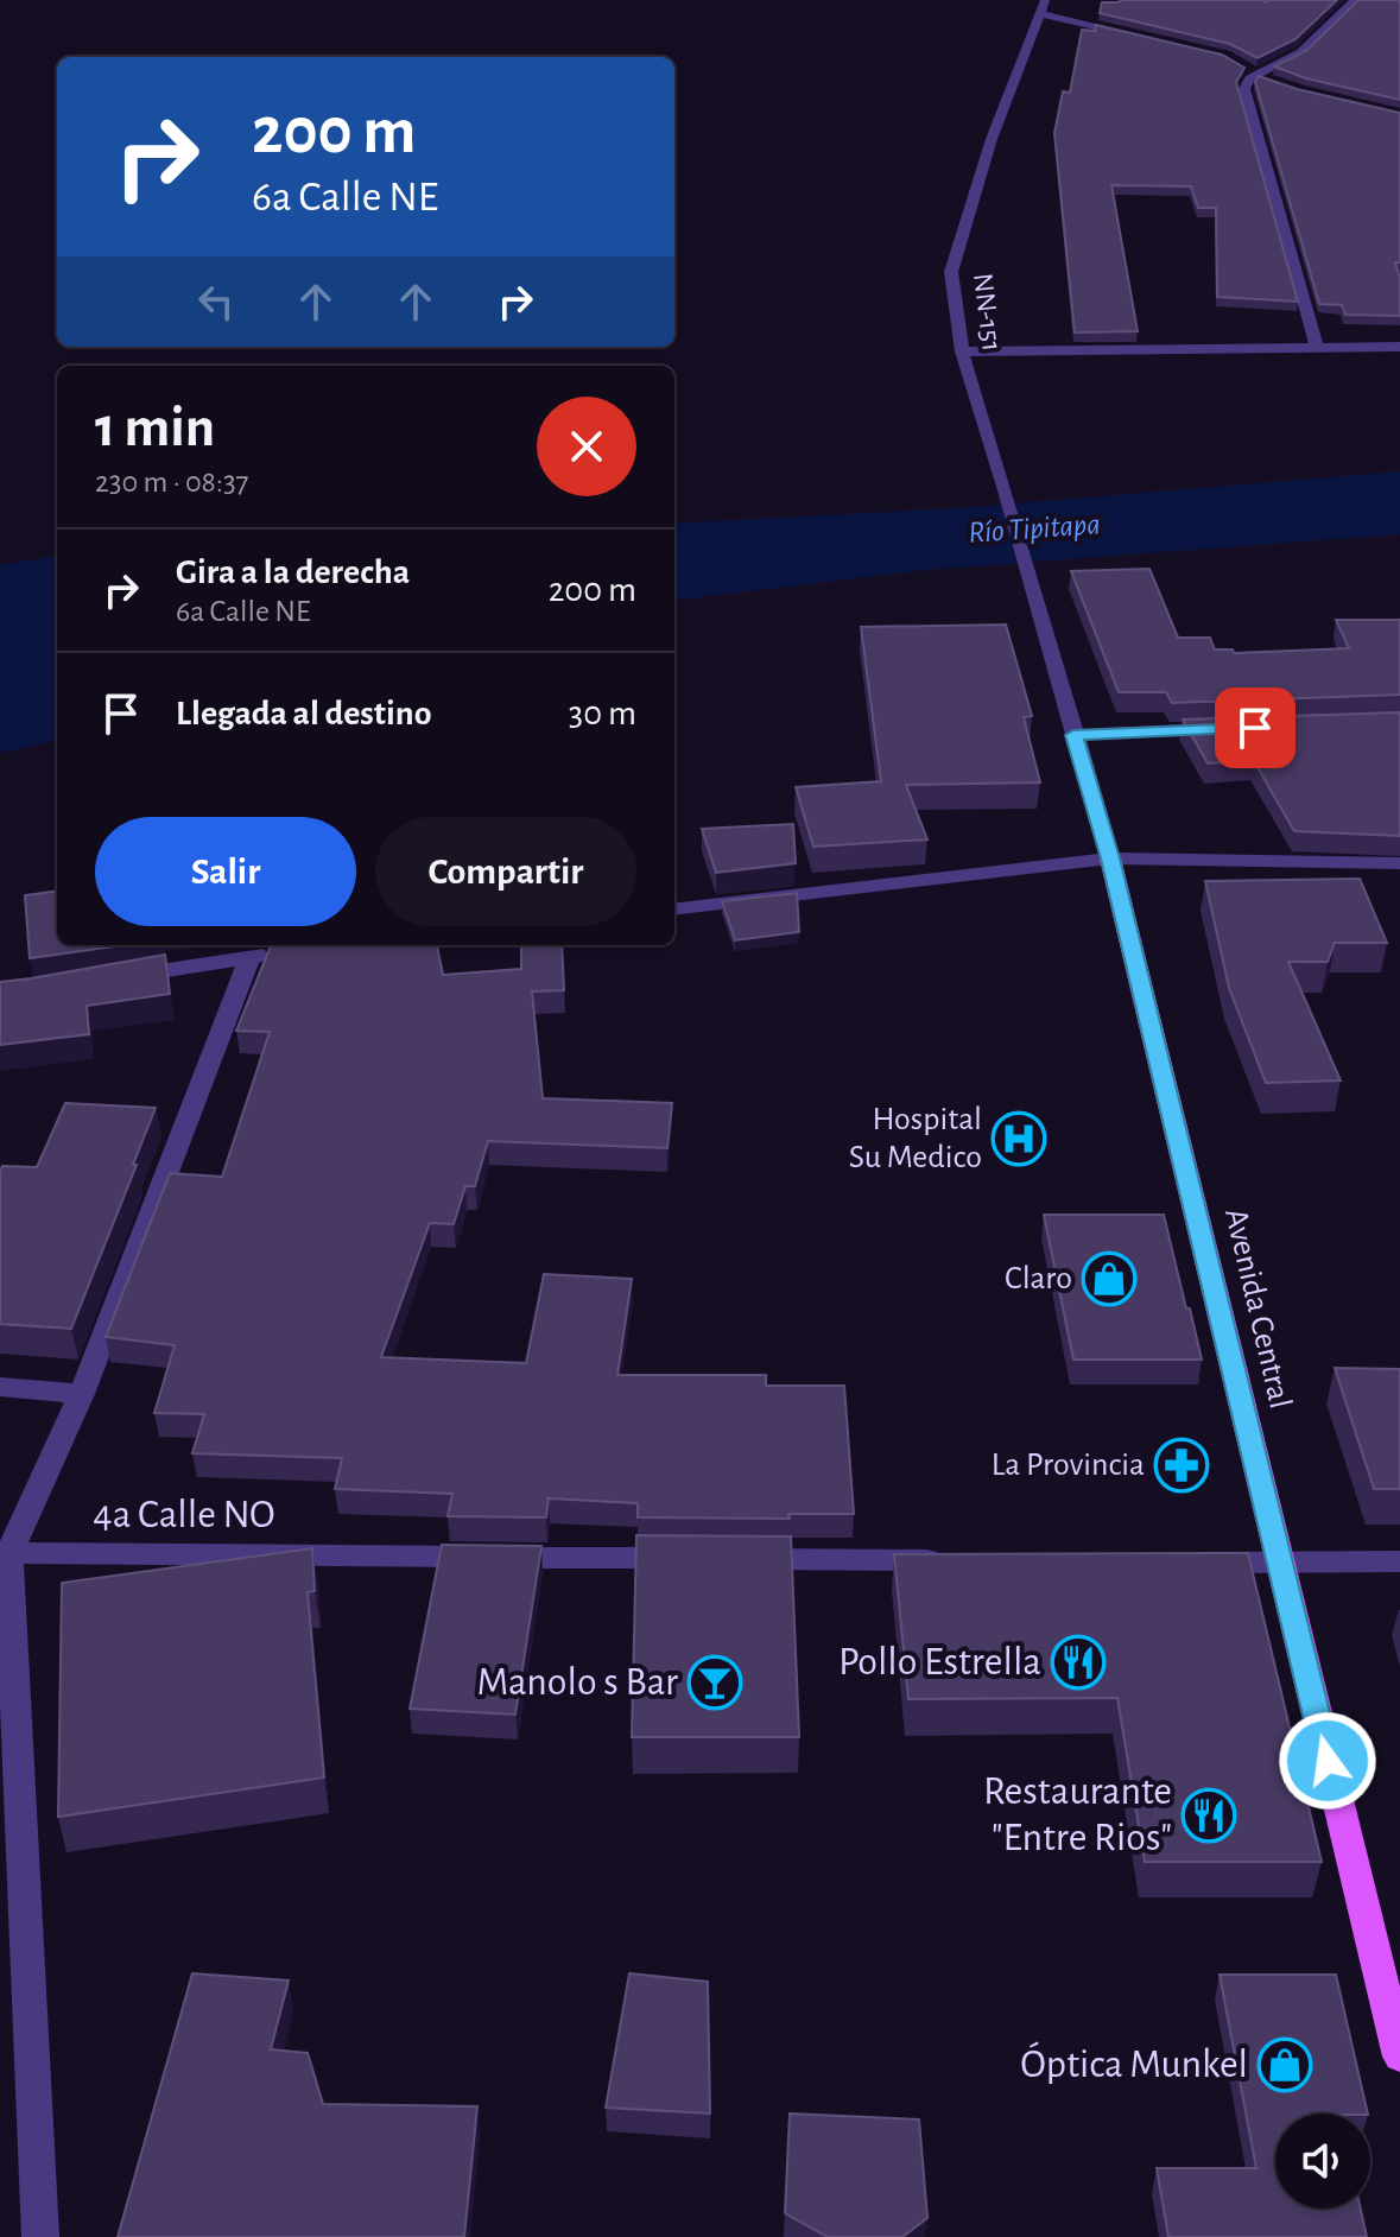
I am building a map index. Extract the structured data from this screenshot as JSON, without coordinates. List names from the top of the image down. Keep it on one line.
{"streets":{"main road":["NN-151","Avenida Central"],"street":["4a Calle NO"]},"crossings":[["NN-151","Avenida Central"]],"water":["Río Tipitapa"],"places":{"hospital":["Hospital Su Medico"],"shop":["Claro","Óptica Munkel"],"pharmacy":["La Provincia"],"restaurant":["Pollo Estrella","Restaurante \"Entre Rios\""],"bar":["Manolo s Bar"]},"page":{"turn":["200 m","6a Calle NE"],"heading":["1 min","230 m · 08:37"],"list":[{"name":"Gira a la derecha","note":"6a Calle NE","value":"200 m"},{"name":"Llegada al destino","value":"30 m"}],"buttons":["Salir","Compartir"]}}
